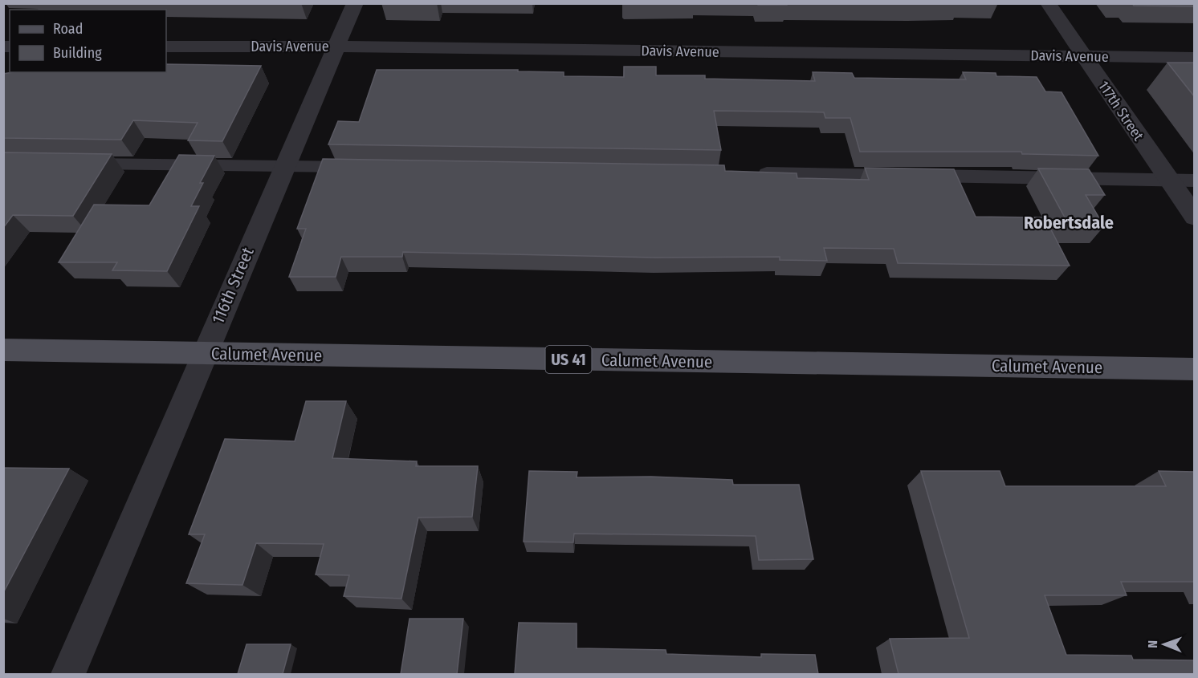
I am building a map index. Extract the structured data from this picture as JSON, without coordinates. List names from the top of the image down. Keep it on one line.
{"streets":{"main road":["Calumet Avenue","US 41"],"street":["Davis Avenue","117th Street","116th Street"]},"crossings":[["Davis Avenue","117th Street"],["Davis Avenue","116th Street"],["116th Street","Calumet Avenue"]],"districts":["Robertsdale"],"legend":["Road","Building"],"north":"left"}
